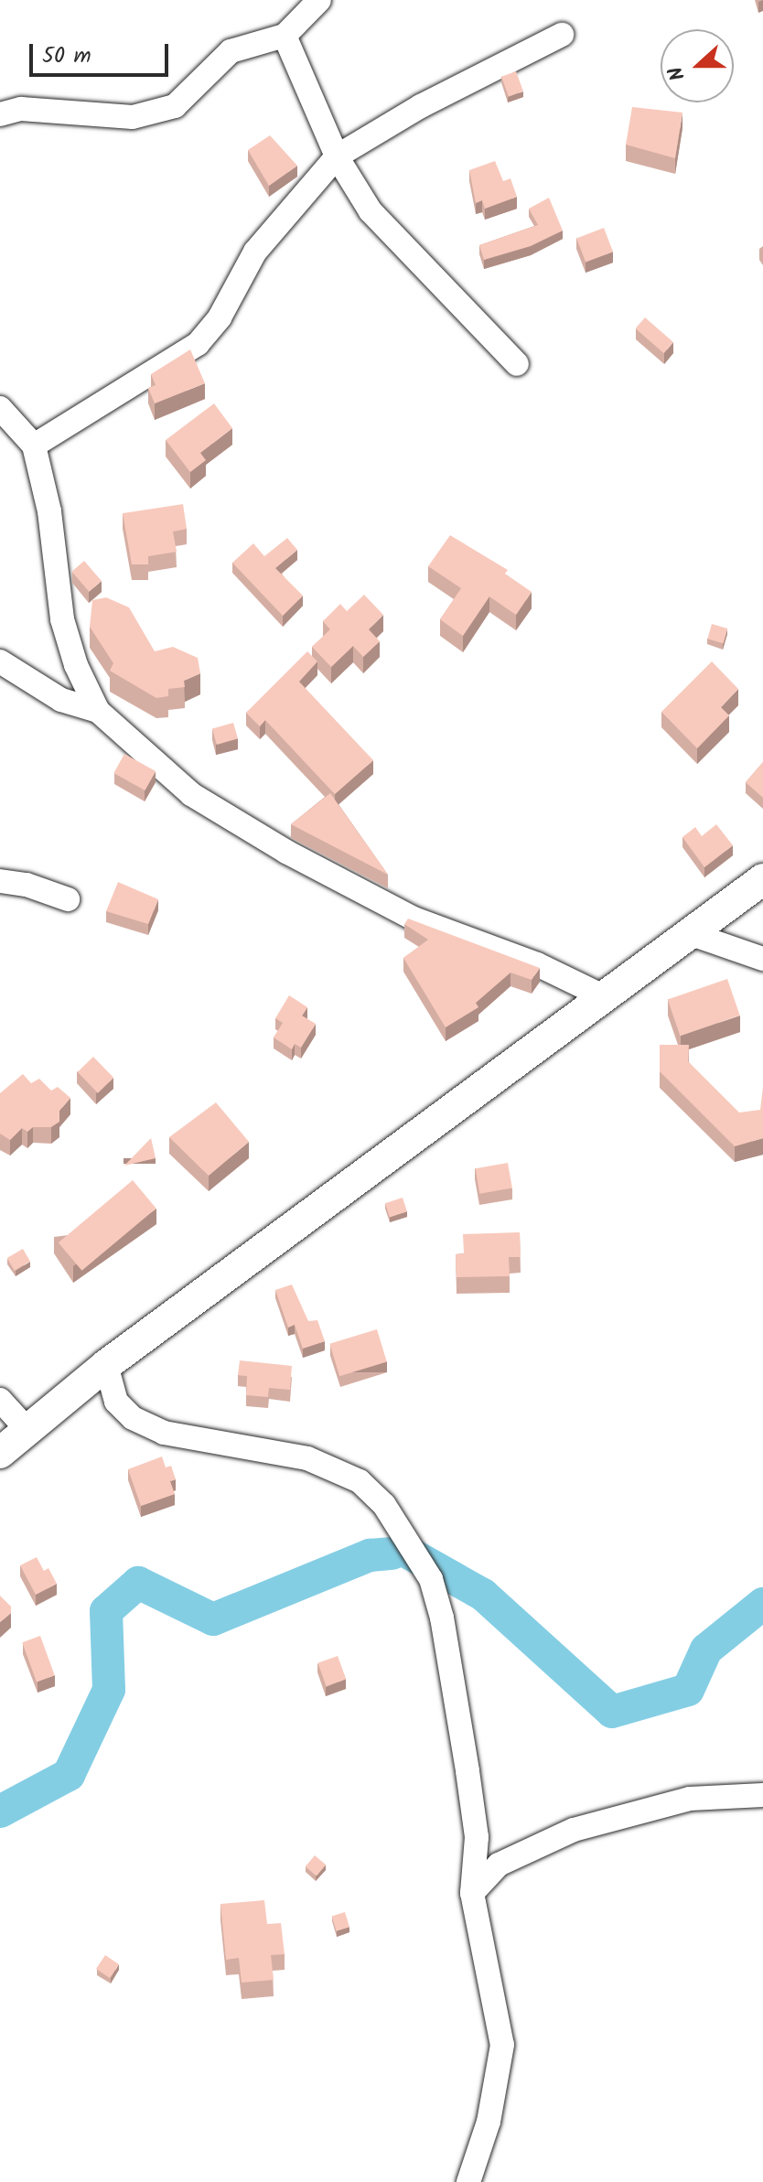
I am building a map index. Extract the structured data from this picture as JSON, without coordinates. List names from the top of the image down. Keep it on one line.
{"scale_bar":"50 m","north":"left"}
